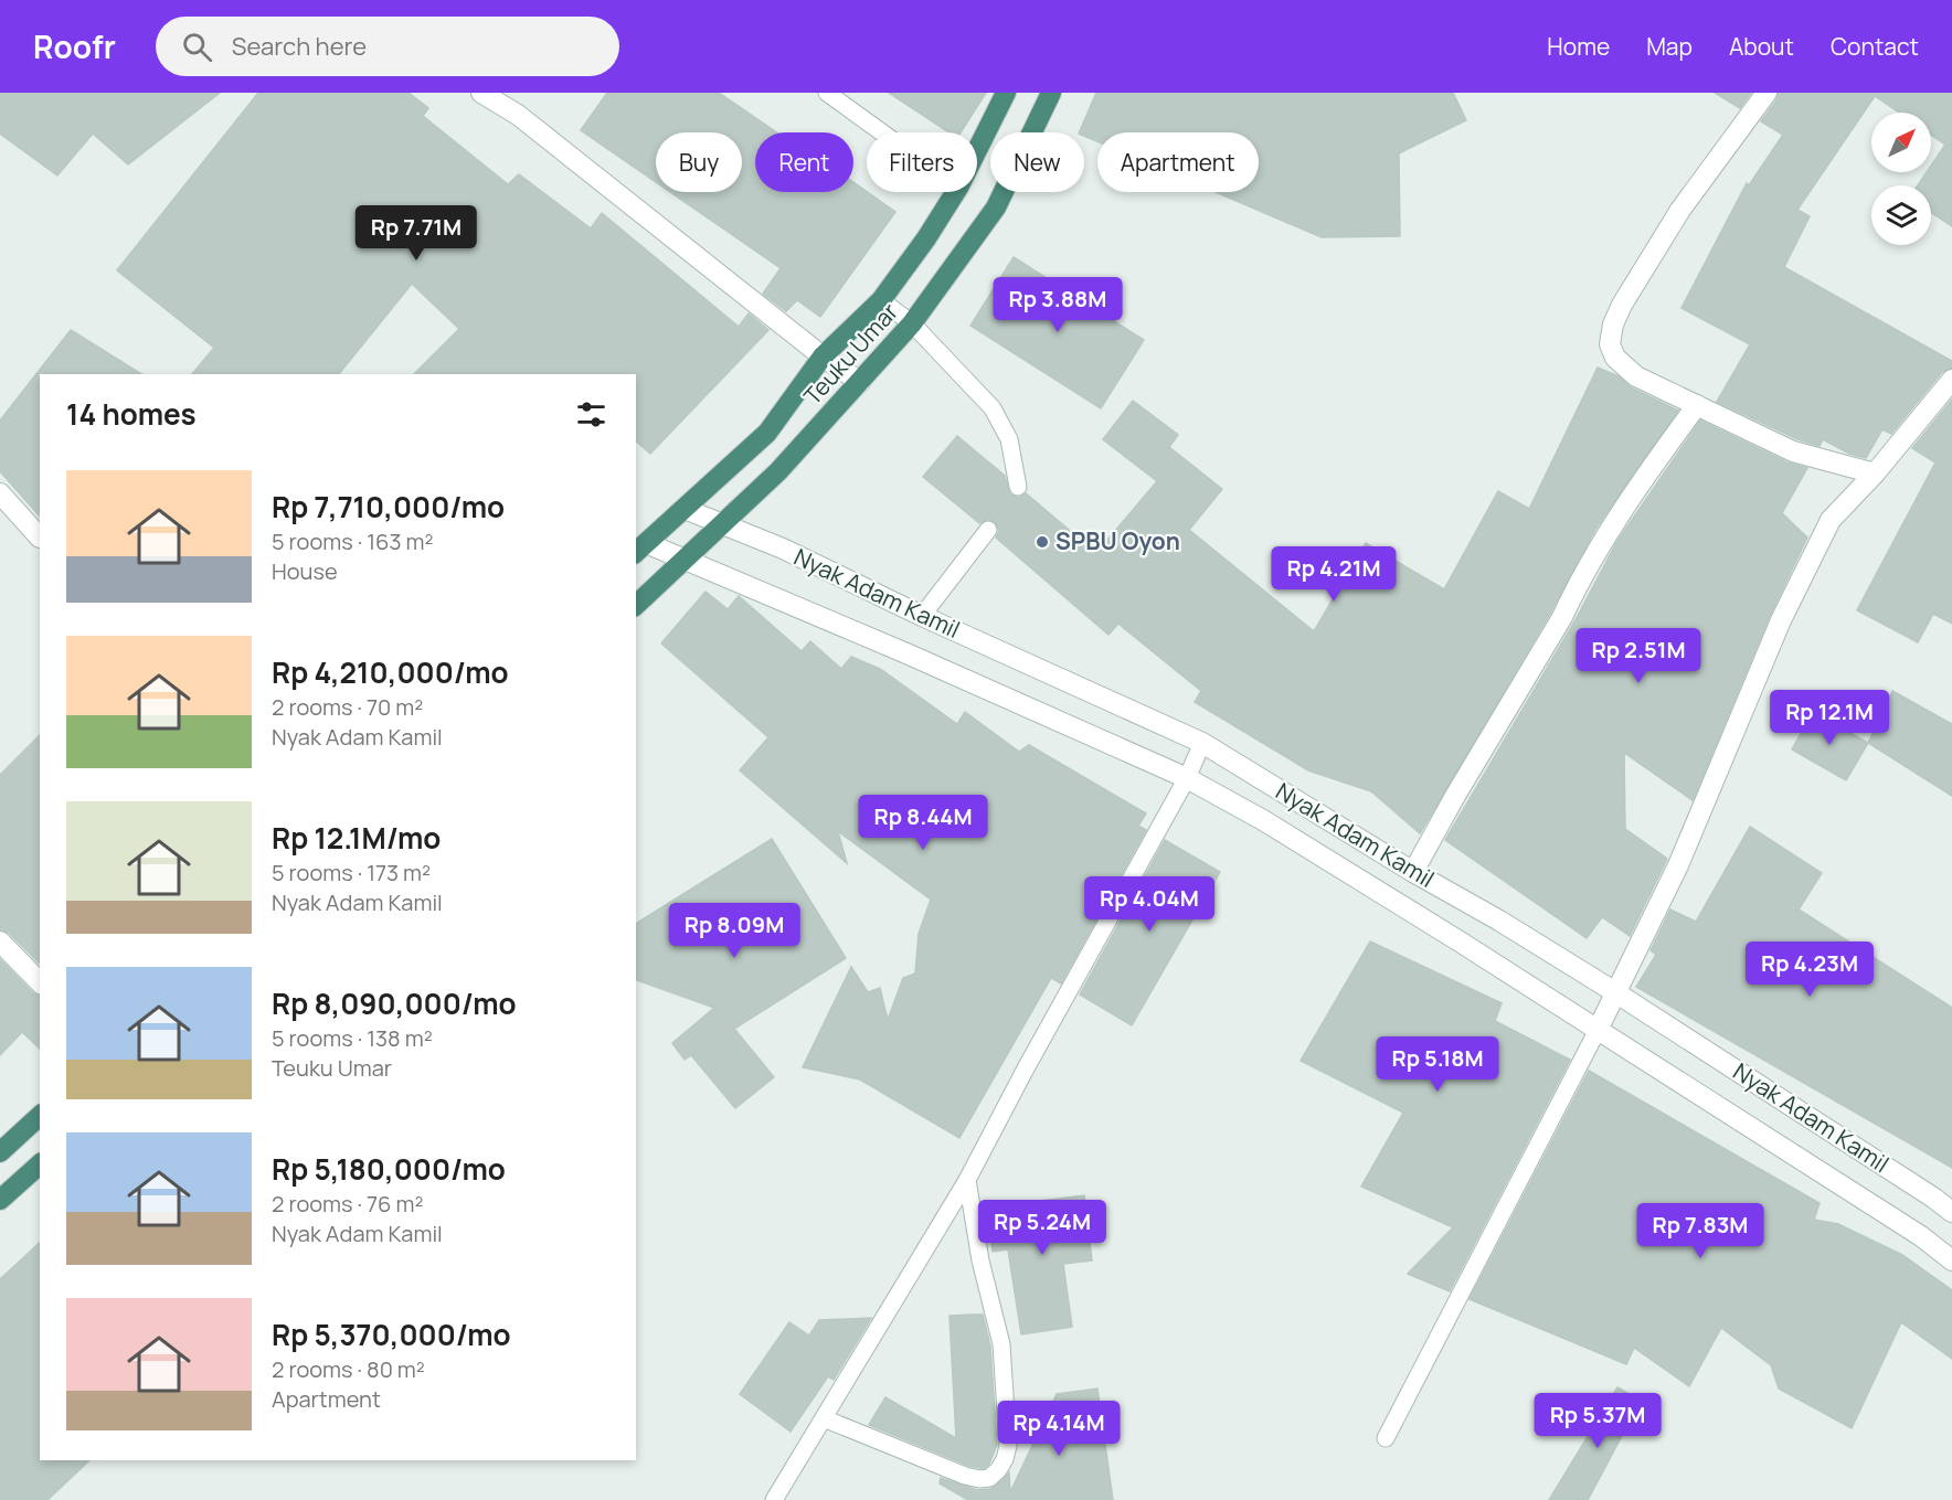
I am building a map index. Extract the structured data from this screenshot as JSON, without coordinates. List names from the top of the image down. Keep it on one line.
{"streets":{"highway":["Teuku Umar"],"street":["Nyak Adam Kamil"]},"crossings":[["Teuku Umar","Nyak Adam Kamil"]],"places":["SPBU Oyon"],"north":"top right","page":{"header":"Roofr","search":"Search here","nav":["Home","Map","About","Contact"],"chip":["Buy","Rent","Filters","New","Apartment"],"price":["Rp 7.71M","Rp 3.88M","Rp 4.21M","Rp 2.51M","Rp 12.1M","Rp 8.44M","Rp 4.04M","Rp 8.09M","Rp 4.23M","Rp 5.18M","Rp 5.24M","Rp 7.83M","Rp 5.37M","Rp 4.14M"],"heading":"14 homes","list":[{"name":"Rp 7,710,000/mo","note":"5 rooms · 163 m² · House"},{"name":"Rp 4,210,000/mo","note":"2 rooms · 70 m² · Nyak Adam Kamil"},{"name":"Rp 12.1M/mo","note":"5 rooms · 173 m² · Nyak Adam Kamil"},{"name":"Rp 8,090,000/mo","note":"5 rooms · 138 m² · Teuku Umar"},{"name":"Rp 5,180,000/mo","note":"2 rooms · 76 m² · Nyak Adam Kamil"},{"name":"Rp 5,370,000/mo","note":"2 rooms · 80 m² · Apartment"}]}}
